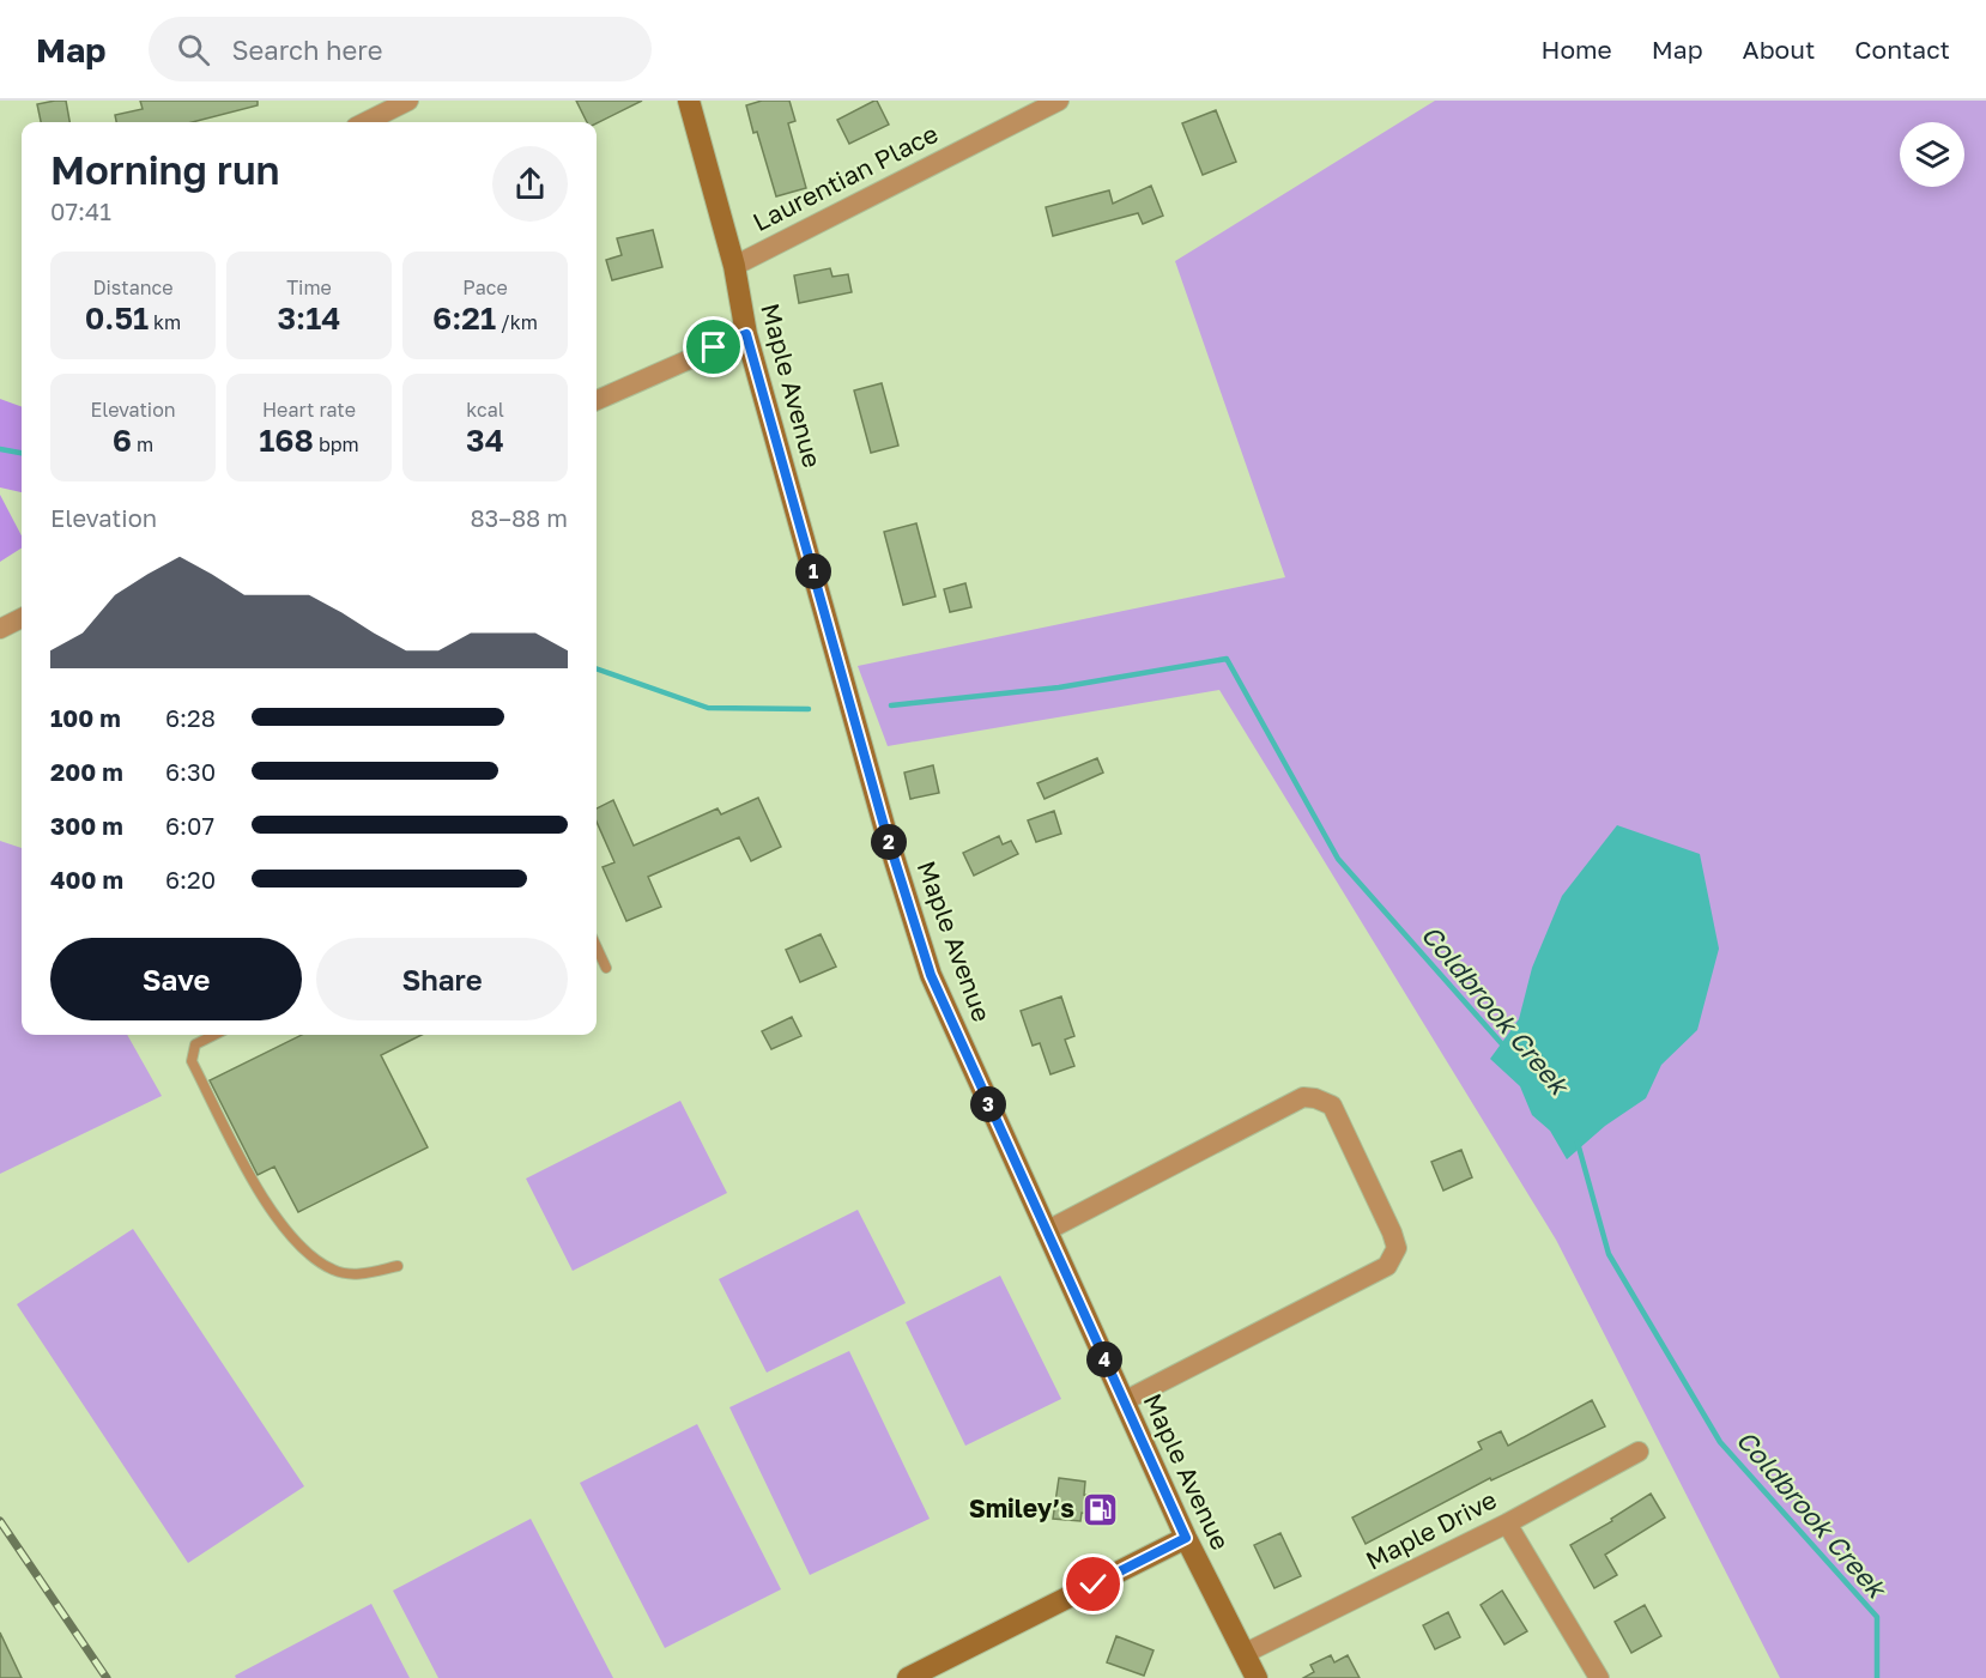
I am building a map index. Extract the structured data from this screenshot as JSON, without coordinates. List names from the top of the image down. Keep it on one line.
{"streets":{"main road":["Maple Avenue"],"street":["Laurentian Place","Maple Drive"]},"crossings":[["Laurentian Place","Maple Avenue"],["Maple Avenue","Maple Drive"]],"water":["Coldbrook Creek"],"places":{"fuel station":["Smiley’s"]},"page":{"header":"Map","search":"Search here","nav":["Home","Map","About","Contact"],"heading":["Morning run","07:41"],"stats":[["Distance","0.51 km"],["Time","3:14"],["Pace","6:21 /km"],["Elevation","6 m"],["Heart rate","168 bpm"],["kcal","34"]],"chart":["Elevation","83–88 m"],"pins":["1","2","3","4"],"list":[{"name":"100 m","note":"6:28"},{"name":"200 m","note":"6:30"},{"name":"300 m","note":"6:07"},{"name":"400 m","note":"6:20"}],"buttons":["Save","Share"]}}
